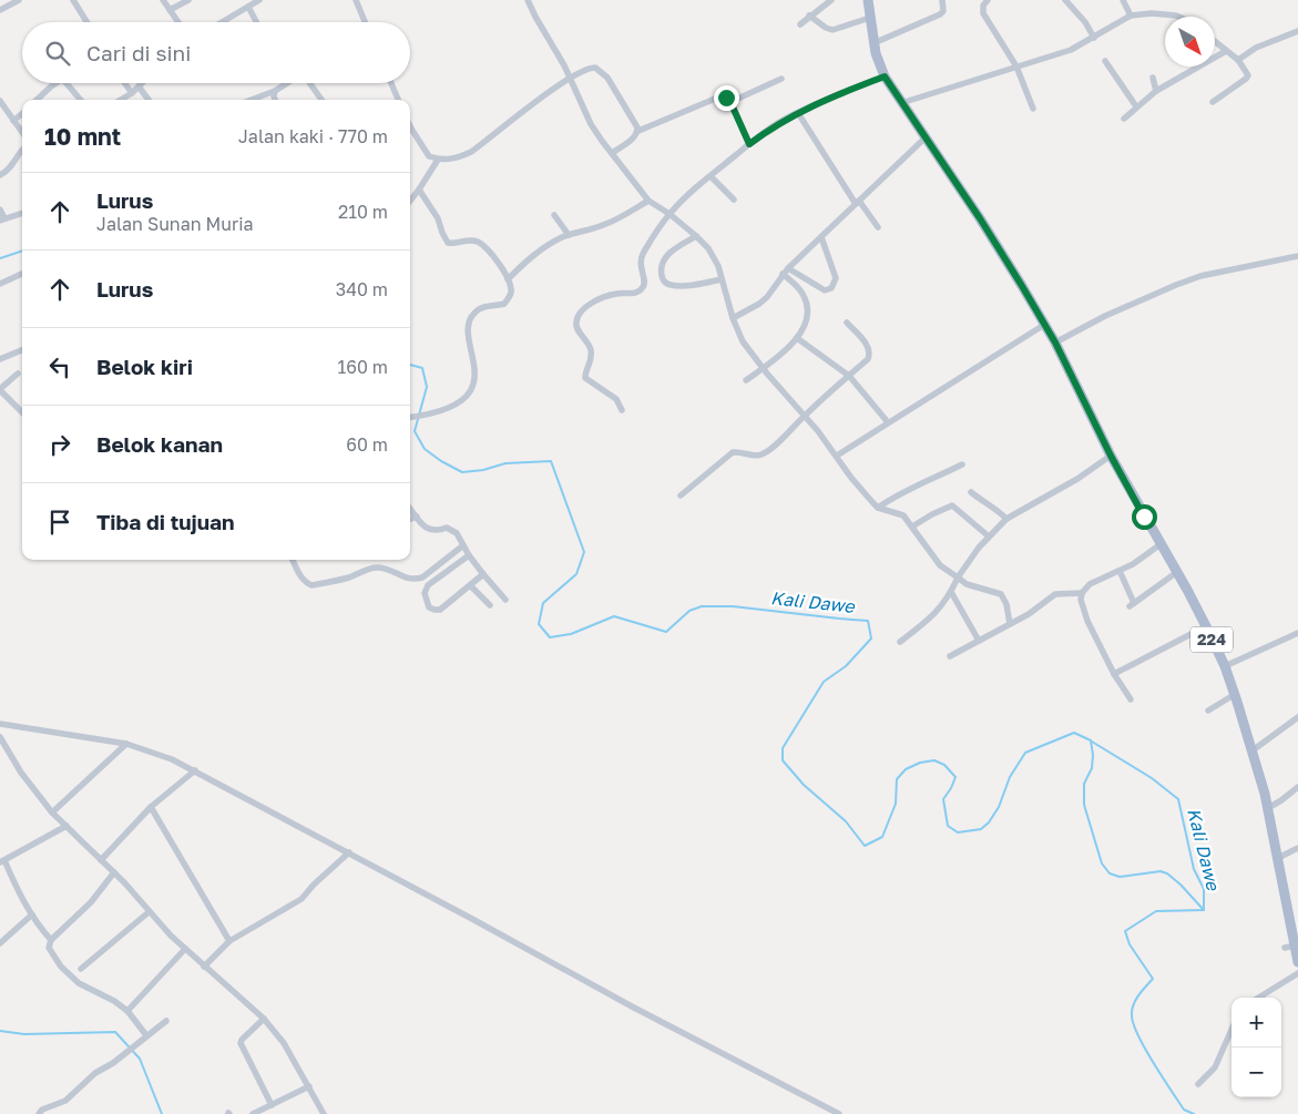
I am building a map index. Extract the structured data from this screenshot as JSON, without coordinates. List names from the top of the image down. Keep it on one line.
{"streets":{"main road":["224"]},"water":["Kali Dawe"],"north":"bottom right","page":{"search":"Cari di sini","heading":["10 mnt","Jalan kaki · 770 m"],"list":[["Lurus","Jalan Sunan Muria","210 m"],["Lurus","340 m"],["Belok kiri","160 m"],["Belok kanan","60 m"],"Tiba di tujuan"],"map_buttons":["+","−"]}}
